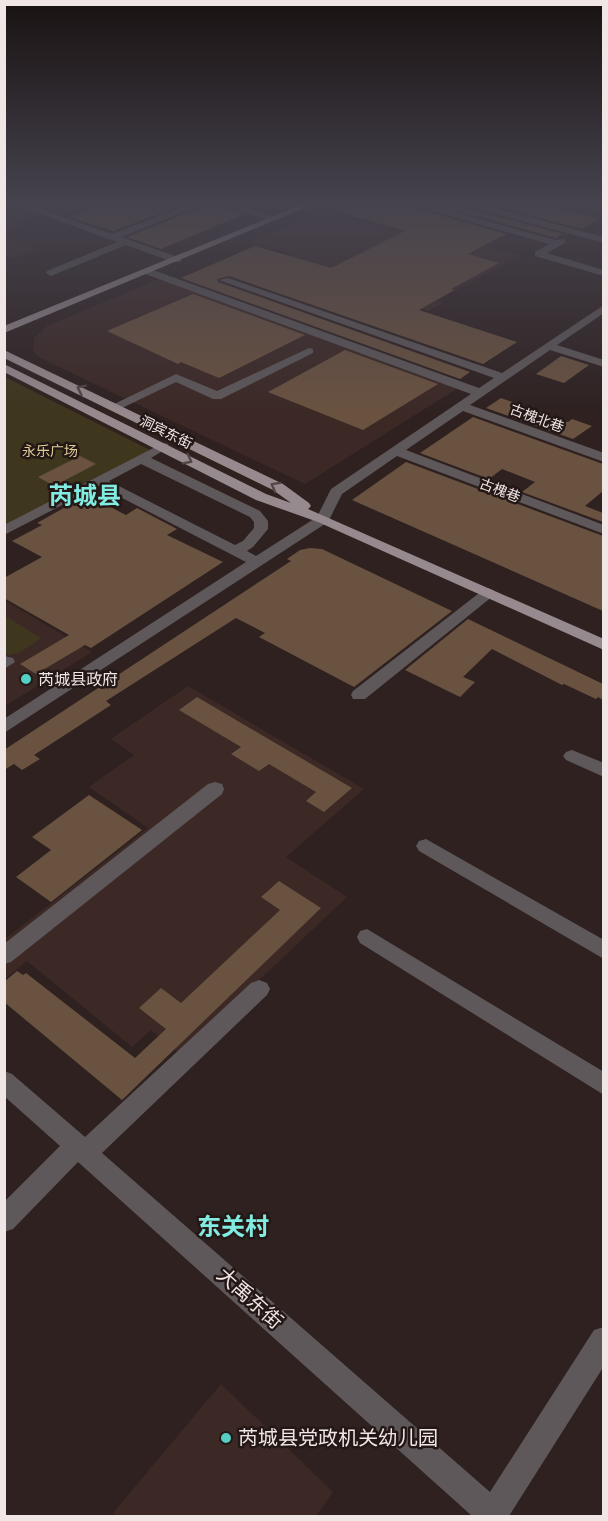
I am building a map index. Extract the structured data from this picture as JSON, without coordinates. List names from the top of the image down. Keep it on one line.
{"streets":{"main road":["洞宾东街"],"street":["古槐北巷","古槐巷","大禹东街"]},"districts":["芮城县","东关村"],"parks":["永乐广场"],"places":["芮城县政府","芮城县党政机关幼儿园"]}
